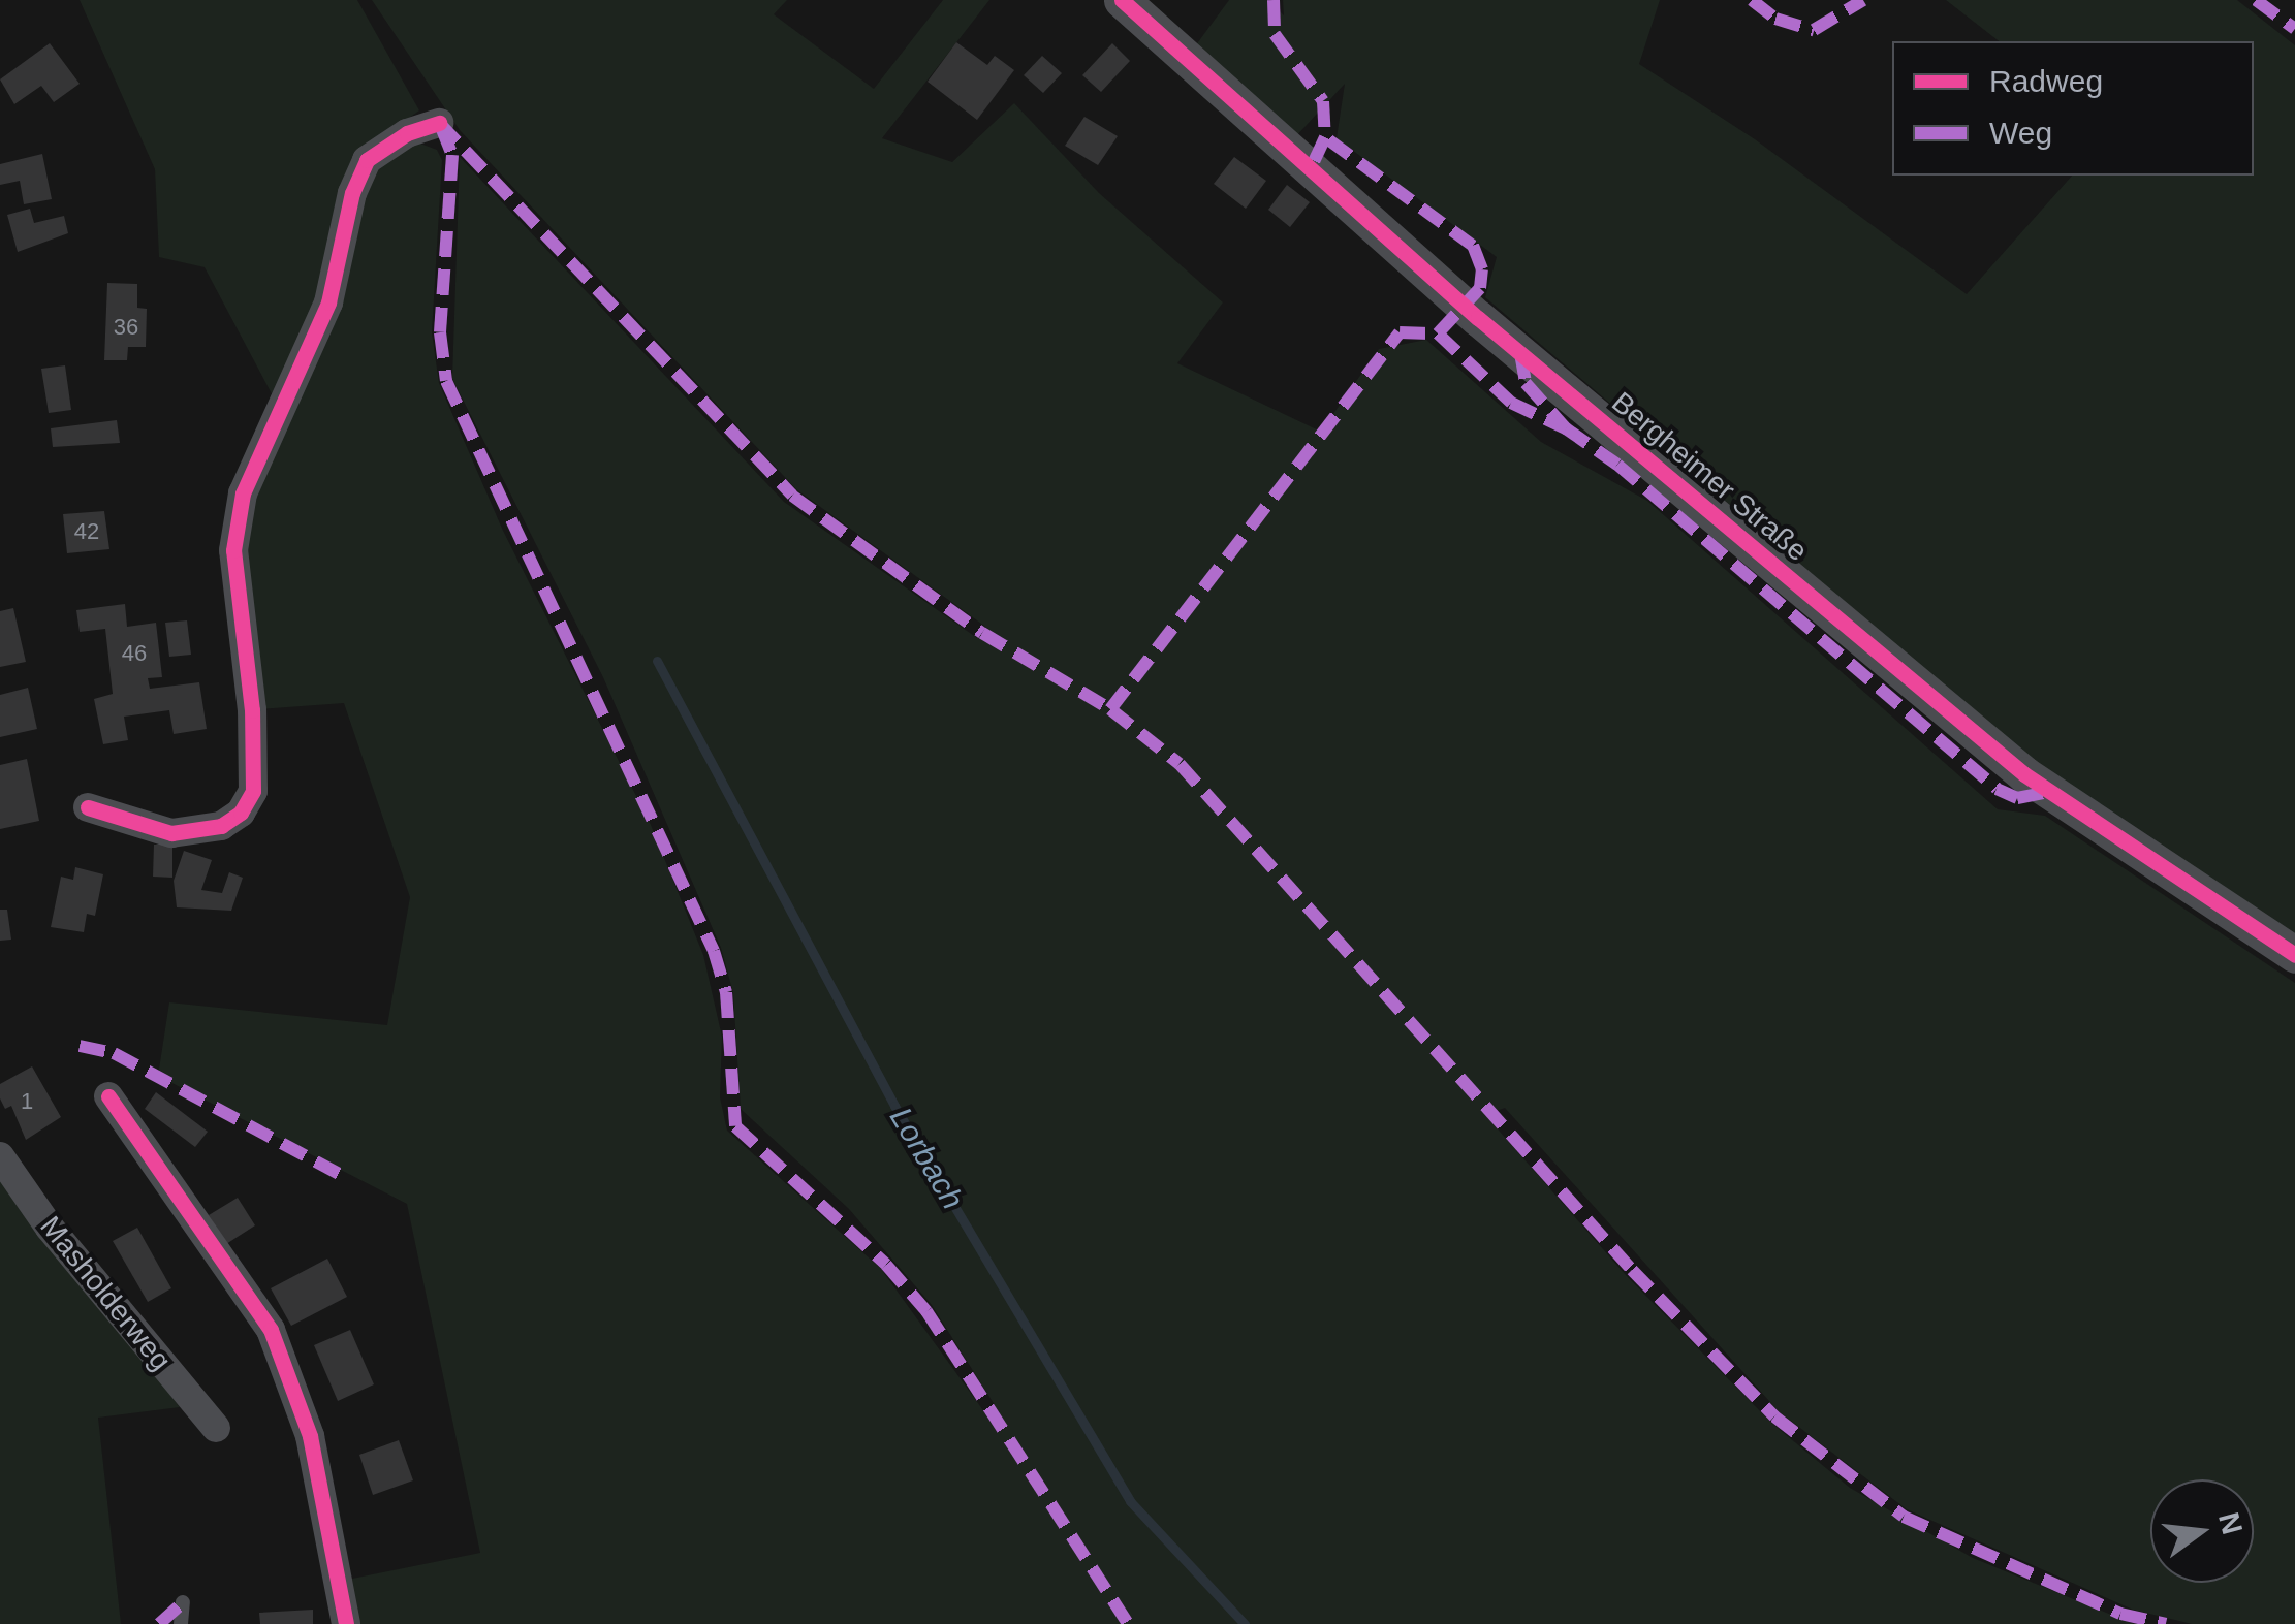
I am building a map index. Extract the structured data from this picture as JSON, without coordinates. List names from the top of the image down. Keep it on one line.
{"streets":{"street":["Bergheimer Straße","Masholderweg"]},"water":["Lorbach"],"house_numbers":["36","42","46","1"],"legend":["Radweg","Weg"],"north":"right"}
